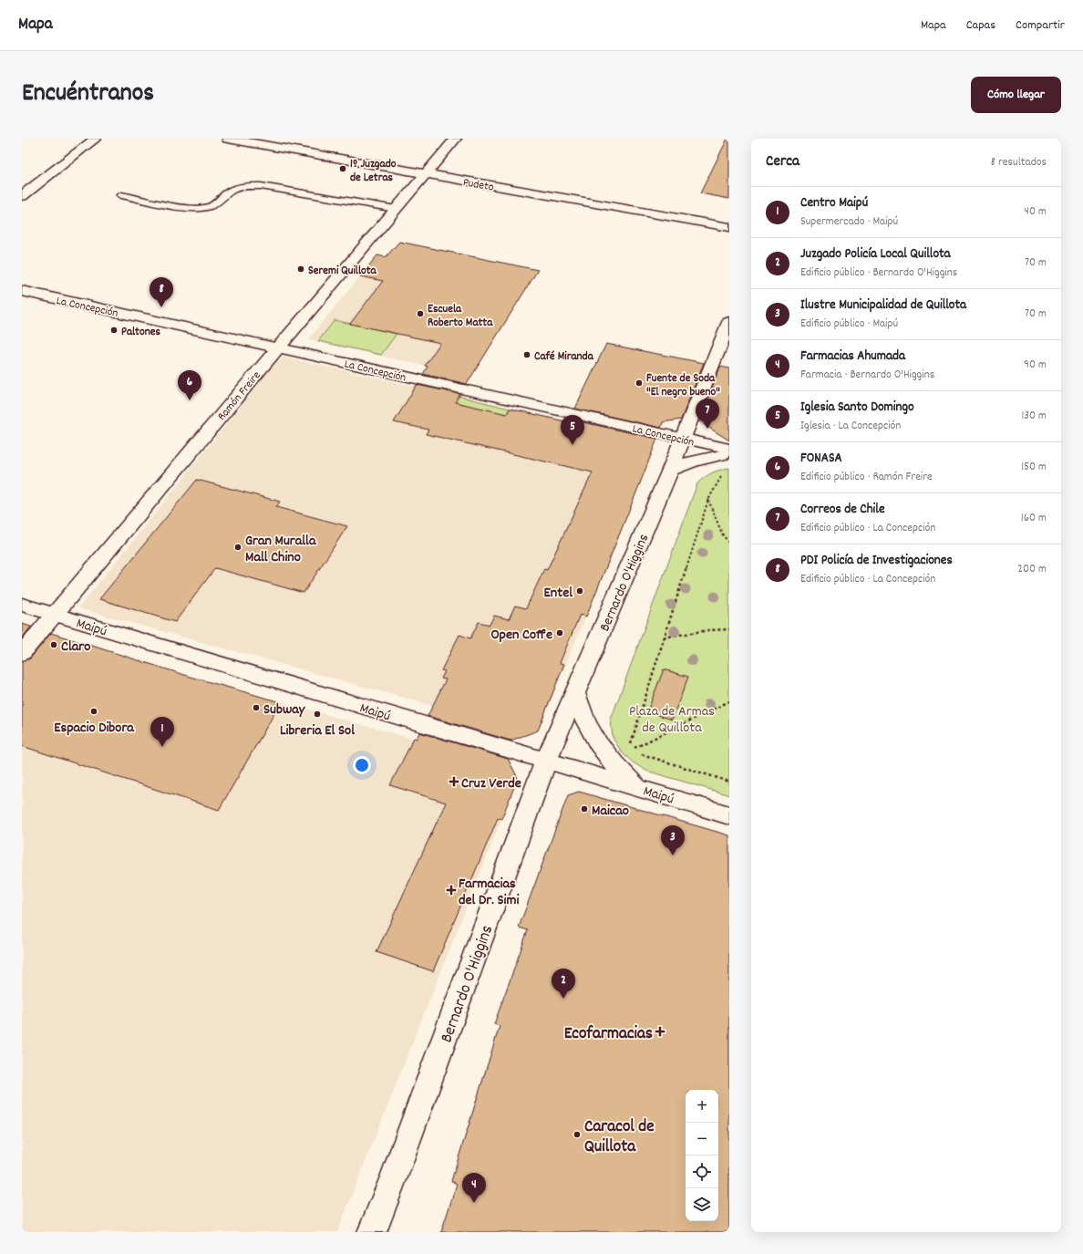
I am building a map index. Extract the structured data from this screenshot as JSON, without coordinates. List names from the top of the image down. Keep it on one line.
{"streets":{"main road":["Pudeto","La Concepción","Ramón Freire","Bernardo O'Higgins","Maipú"]},"crossings":[["Pudeto","Ramón Freire"],["La Concepción","Ramón Freire"],["La Concepción","Bernardo O'Higgins"],["Ramón Freire","Maipú"],["Bernardo O'Higgins","Maipú"]],"parks":["Plaza de Armas de Quillota"],"places":{"other":["1º Juzgado de Letras","Seremi Quillota","Escuela Roberto Matta","Paltones","Café Miranda","Fuente de Soda \"El negro bueno\"","Gran Muralla Mall Chino","Entel","Open Coffe","Claro","Subway","Espacio Dibora","Libreria El Sol","Maicao","Caracol de Quillota"],"health":["Cruz Verde","Farmacias del Dr. Simi","Ecofarmacias"]},"page":{"header":"Mapa","nav":["Mapa","Capas","Compartir"],"title":"Encuéntranos","buttons":"Cómo llegar","heading":["Cerca","8 resultados"],"list":[{"mark":"1","name":"Centro Maipú","note":"Supermercado · Maipú","value":"40 m"},{"mark":"2","name":"Juzgado Policía Local Quillota","note":"Edificio público · Bernardo O'Higgins","value":"70 m"},{"mark":"3","name":"Ilustre Municipalidad de Quillota","note":"Edificio público · Maipú","value":"70 m"},{"mark":"4","name":"Farmacias Ahumada","note":"Farmacia · Bernardo O'Higgins","value":"90 m"},{"mark":"5","name":"Iglesia Santo Domingo","note":"Iglesia · La Concepción","value":"130 m"},{"mark":"6","name":"FONASA","note":"Edificio público · Ramón Freire","value":"150 m"},{"mark":"7","name":"Correos de Chile","note":"Edificio público · La Concepción","value":"160 m"},{"mark":"8","name":"PDI Policía de Investigaciones","note":"Edificio público · La Concepción","value":"200 m"}],"pins":["8","6","7","5","1","3","2","4"],"map_buttons":["+","−"]}}
